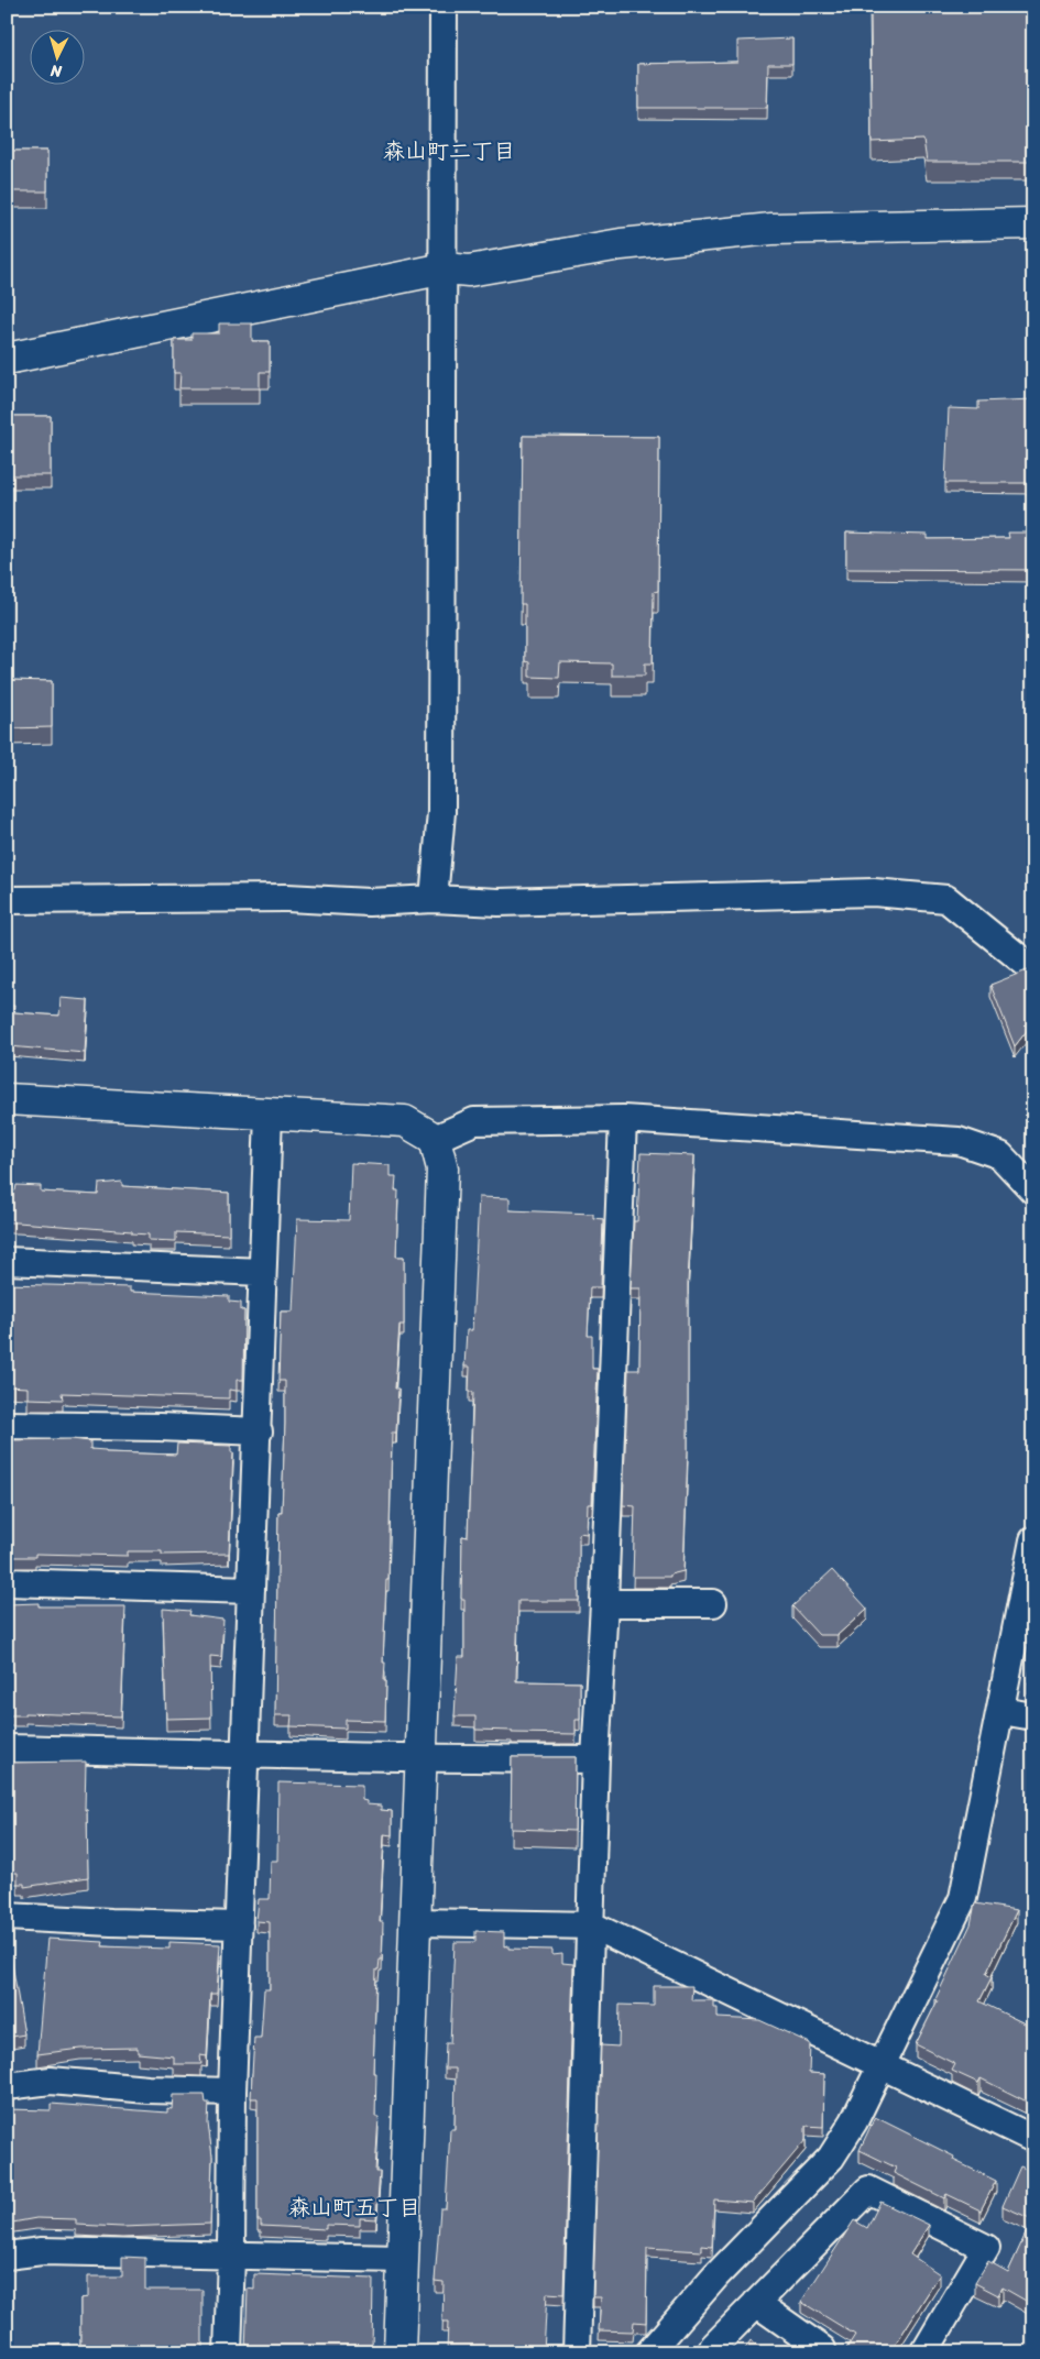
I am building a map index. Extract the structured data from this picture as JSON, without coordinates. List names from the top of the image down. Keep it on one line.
{"districts":["森山町二丁目","森山町五丁目"],"north":"bottom"}
